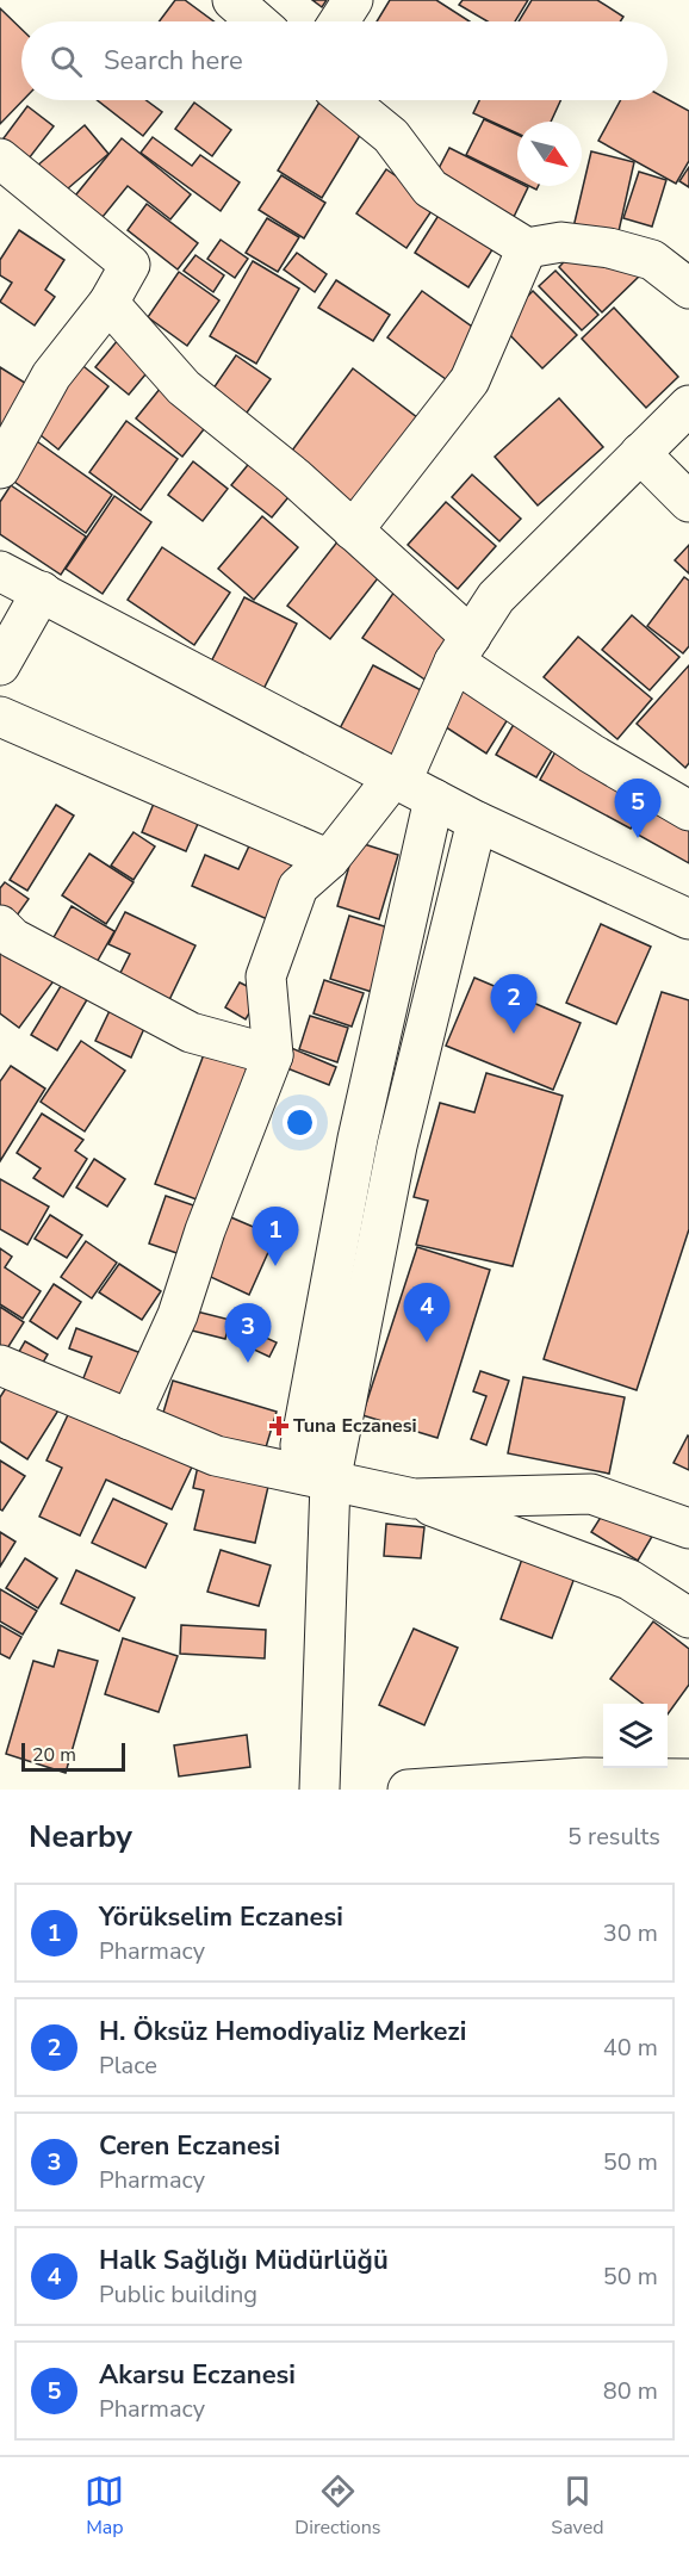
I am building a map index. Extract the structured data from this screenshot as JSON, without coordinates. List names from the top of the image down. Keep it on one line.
{"places":{"health":["Tuna Eczanesi"]},"scale_bar":"20 m","north":"bottom right","page":{"search":"Search here","pins":["5","2","1","4","3"],"scale":"20 m","heading":["Nearby","5 results"],"list":[{"mark":"1","name":"Yörükselim Eczanesi","note":"Pharmacy","value":"30 m"},{"mark":"2","name":"H. Öksüz Hemodiyaliz Merkezi","note":"Place","value":"40 m"},{"mark":"3","name":"Ceren Eczanesi","note":"Pharmacy","value":"50 m"},{"mark":"4","name":"Halk Sağlığı Müdürlüğü","note":"Public building","value":"50 m"},{"mark":"5","name":"Akarsu Eczanesi","note":"Pharmacy","value":"80 m"}],"nav":["Map","Directions","Saved"]}}
